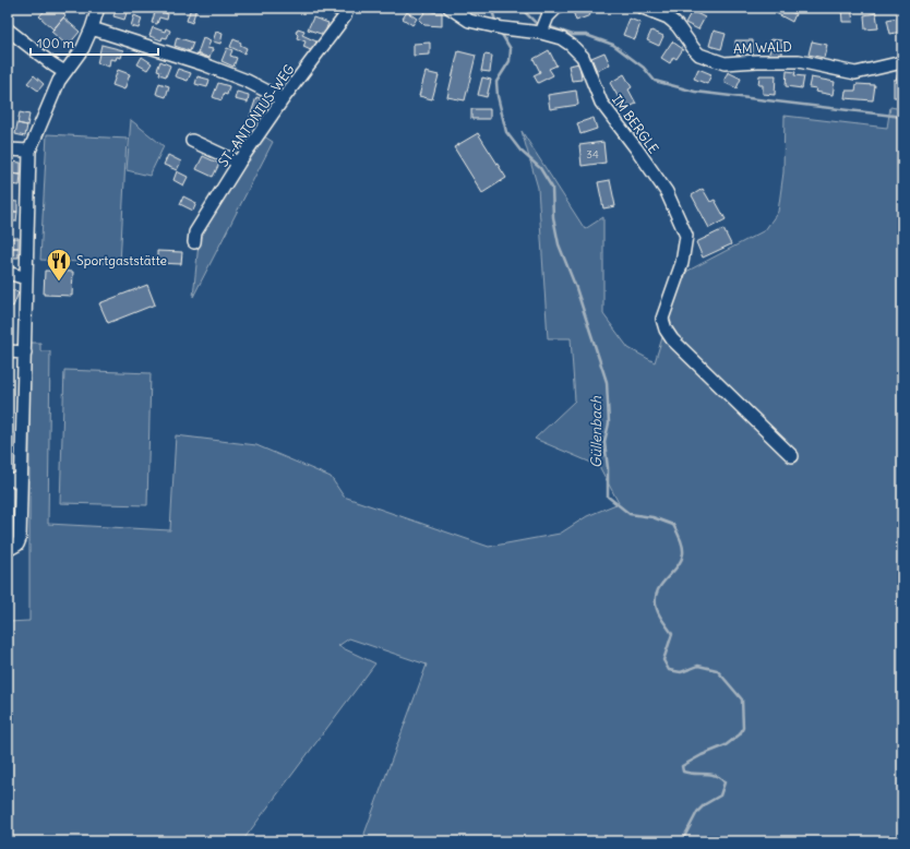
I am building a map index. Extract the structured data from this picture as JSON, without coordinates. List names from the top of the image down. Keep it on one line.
{"streets":{"street":["AM WALD","ST.-ANTONIUS-WEG","IM BERGLE"]},"water":["Güllenbach"],"places":{"restaurant":["Sportgaststätte"]},"house_numbers":["34"],"scale_bar":"100 m"}
